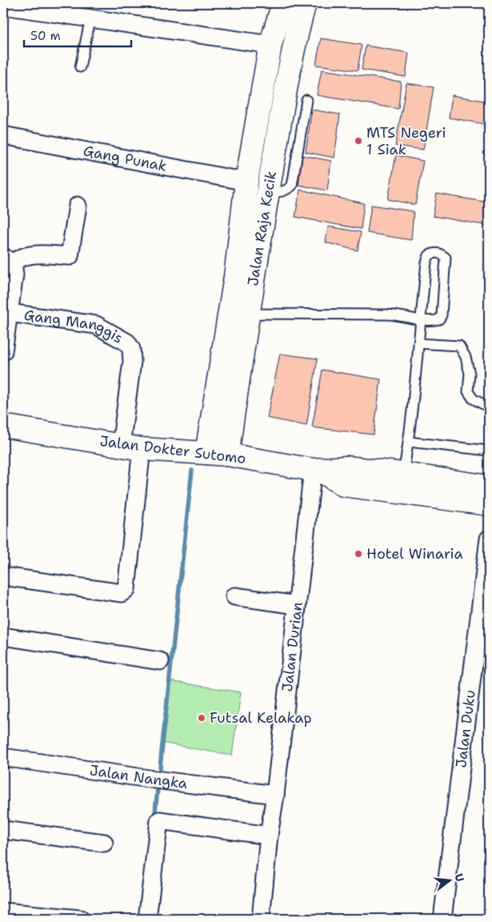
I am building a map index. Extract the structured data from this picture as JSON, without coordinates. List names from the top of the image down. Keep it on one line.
{"streets":{"main road":["Jalan Raja Kecik","Jalan Dokter Sutomo"],"street":["Gang Punak","Gang Manggis","Jalan Durian","Jalan Duku","Jalan Nangka"]},"crossings":[["Gang Punak","Jalan Raja Kecik"],["Jalan Raja Kecik","Jalan Dokter Sutomo"],["Gang Manggis","Jalan Dokter Sutomo"],["Jalan Dokter Sutomo","Jalan Durian"],["Jalan Durian","Jalan Nangka"]],"places":["MTS Negeri 1 Siak","Hotel Winaria","Futsal Kelakap"],"scale_bar":"50 m","north":"right"}
